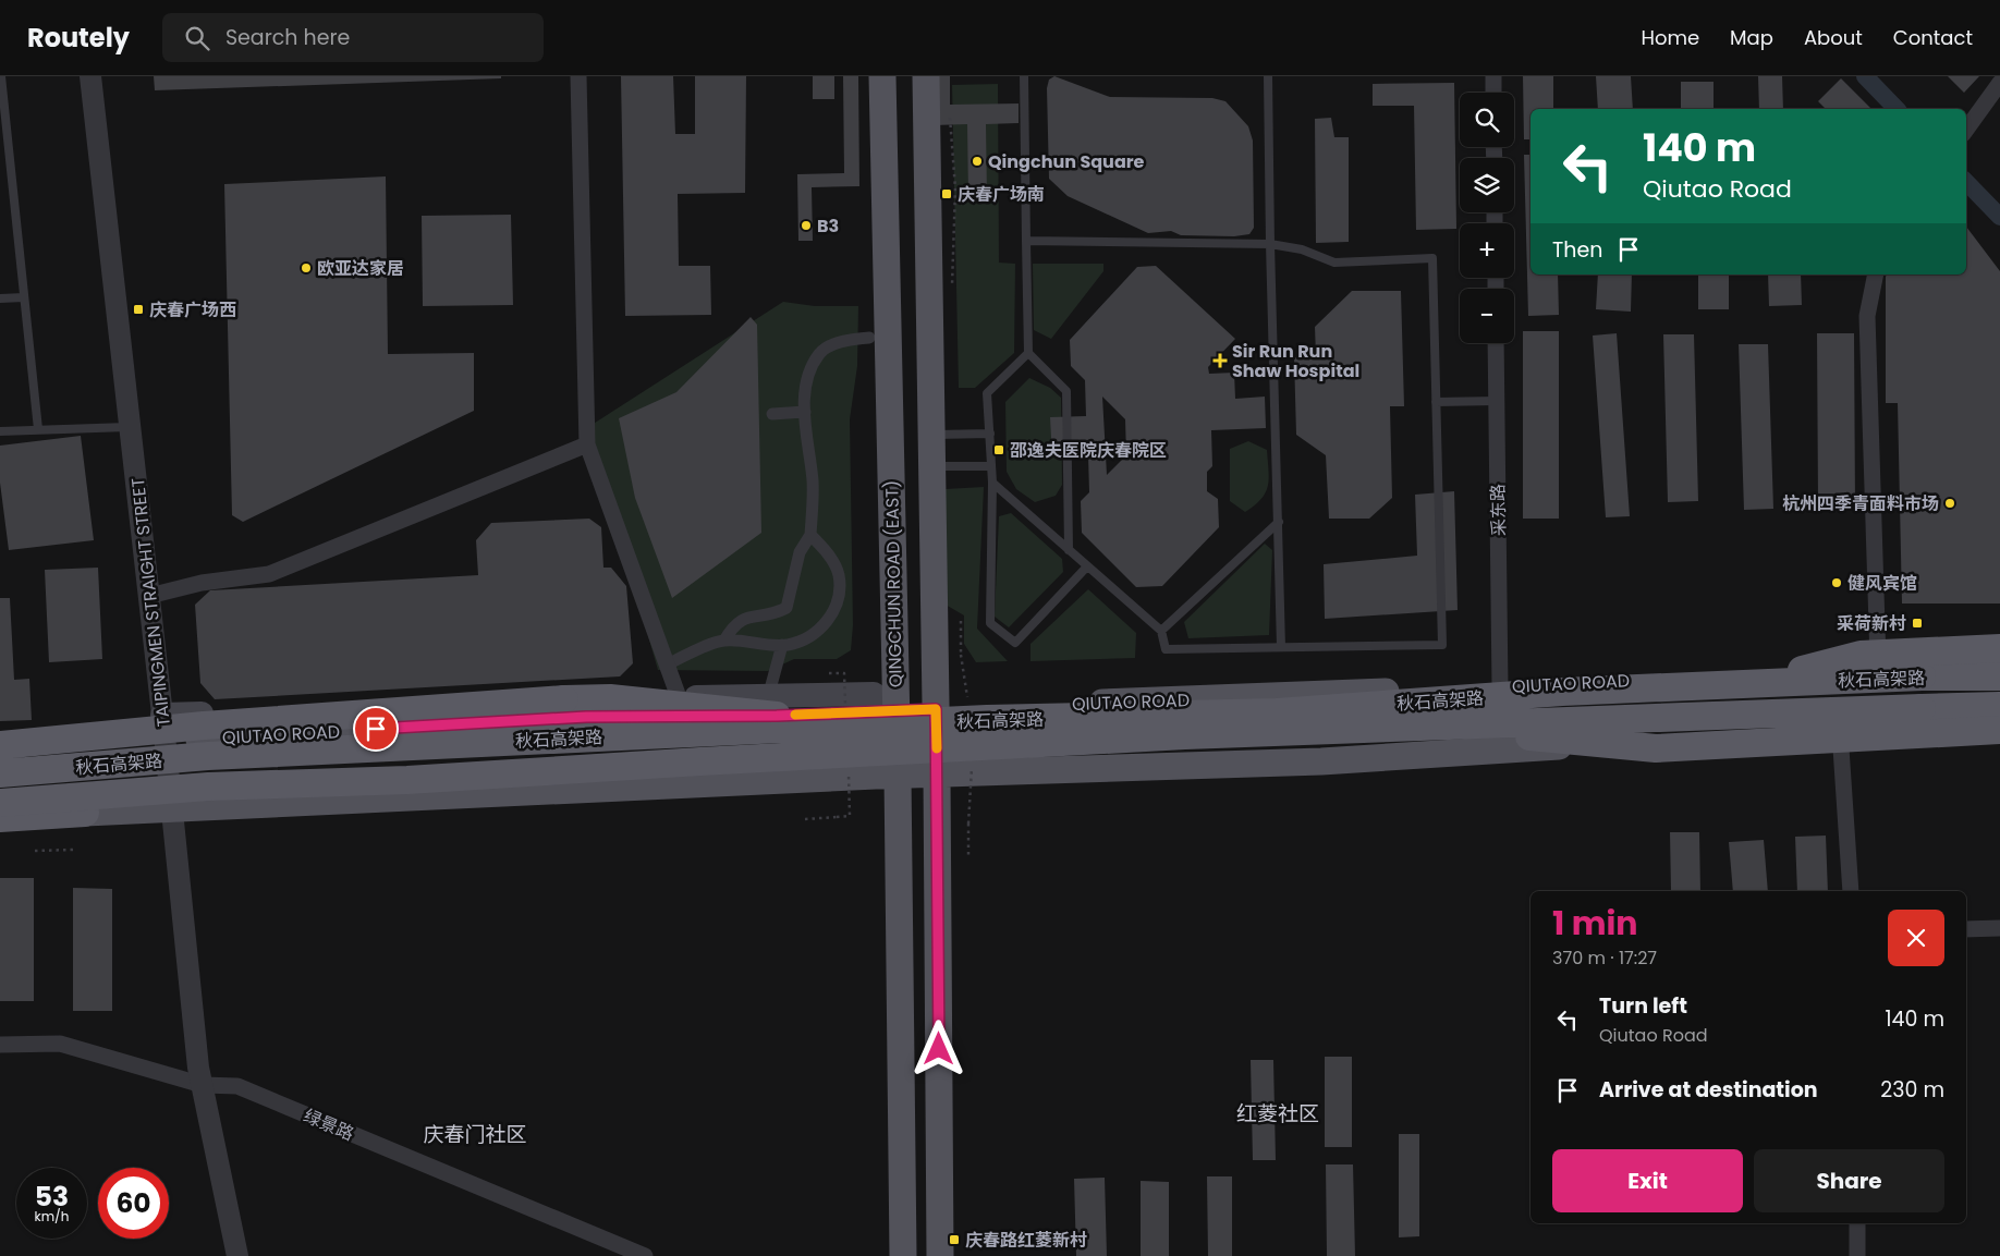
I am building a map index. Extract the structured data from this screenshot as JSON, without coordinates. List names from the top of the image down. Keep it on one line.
{"streets":{"highway":["秋石高架路"],"main road":["QINGCHUN ROAD (EAST)","QIUTAO ROAD"],"street":["采东路","TAIPINGMEN STRAIGHT STREET","绿景路"]},"crossings":[["采东路","QIUTAO ROAD"],["QINGCHUN ROAD (EAST)","QIUTAO ROAD"],["TAIPINGMEN STRAIGHT STREET","QIUTAO ROAD"],["TAIPINGMEN STRAIGHT STREET","绿景路"]],"districts":["红菱社区","庆春门社区"],"places":{"other":["Qingchun Square","B3","欧亚达家居","杭州四季青面料市场","健风宾馆"],"transit":["庆春广场南","庆春广场西","邵逸夫医院庆春院区","采荷新村","庆春路红菱新村"],"health":["Sir Run Run Shaw Hospital"]},"page":{"header":"Routely","search":"Search here","nav":["Home","Map","About","Contact"],"map_buttons":["+","−"],"turn":["140 m","Qiutao Road"],"then":"Then","heading":["1 min","370 m · 17:27"],"list":[{"name":"Turn left","note":"Qiutao Road","value":"140 m"},{"name":"Arrive at destination","value":"230 m"}],"buttons":["Exit","Share"],"speed":"53 km/h","limit":"60"}}
